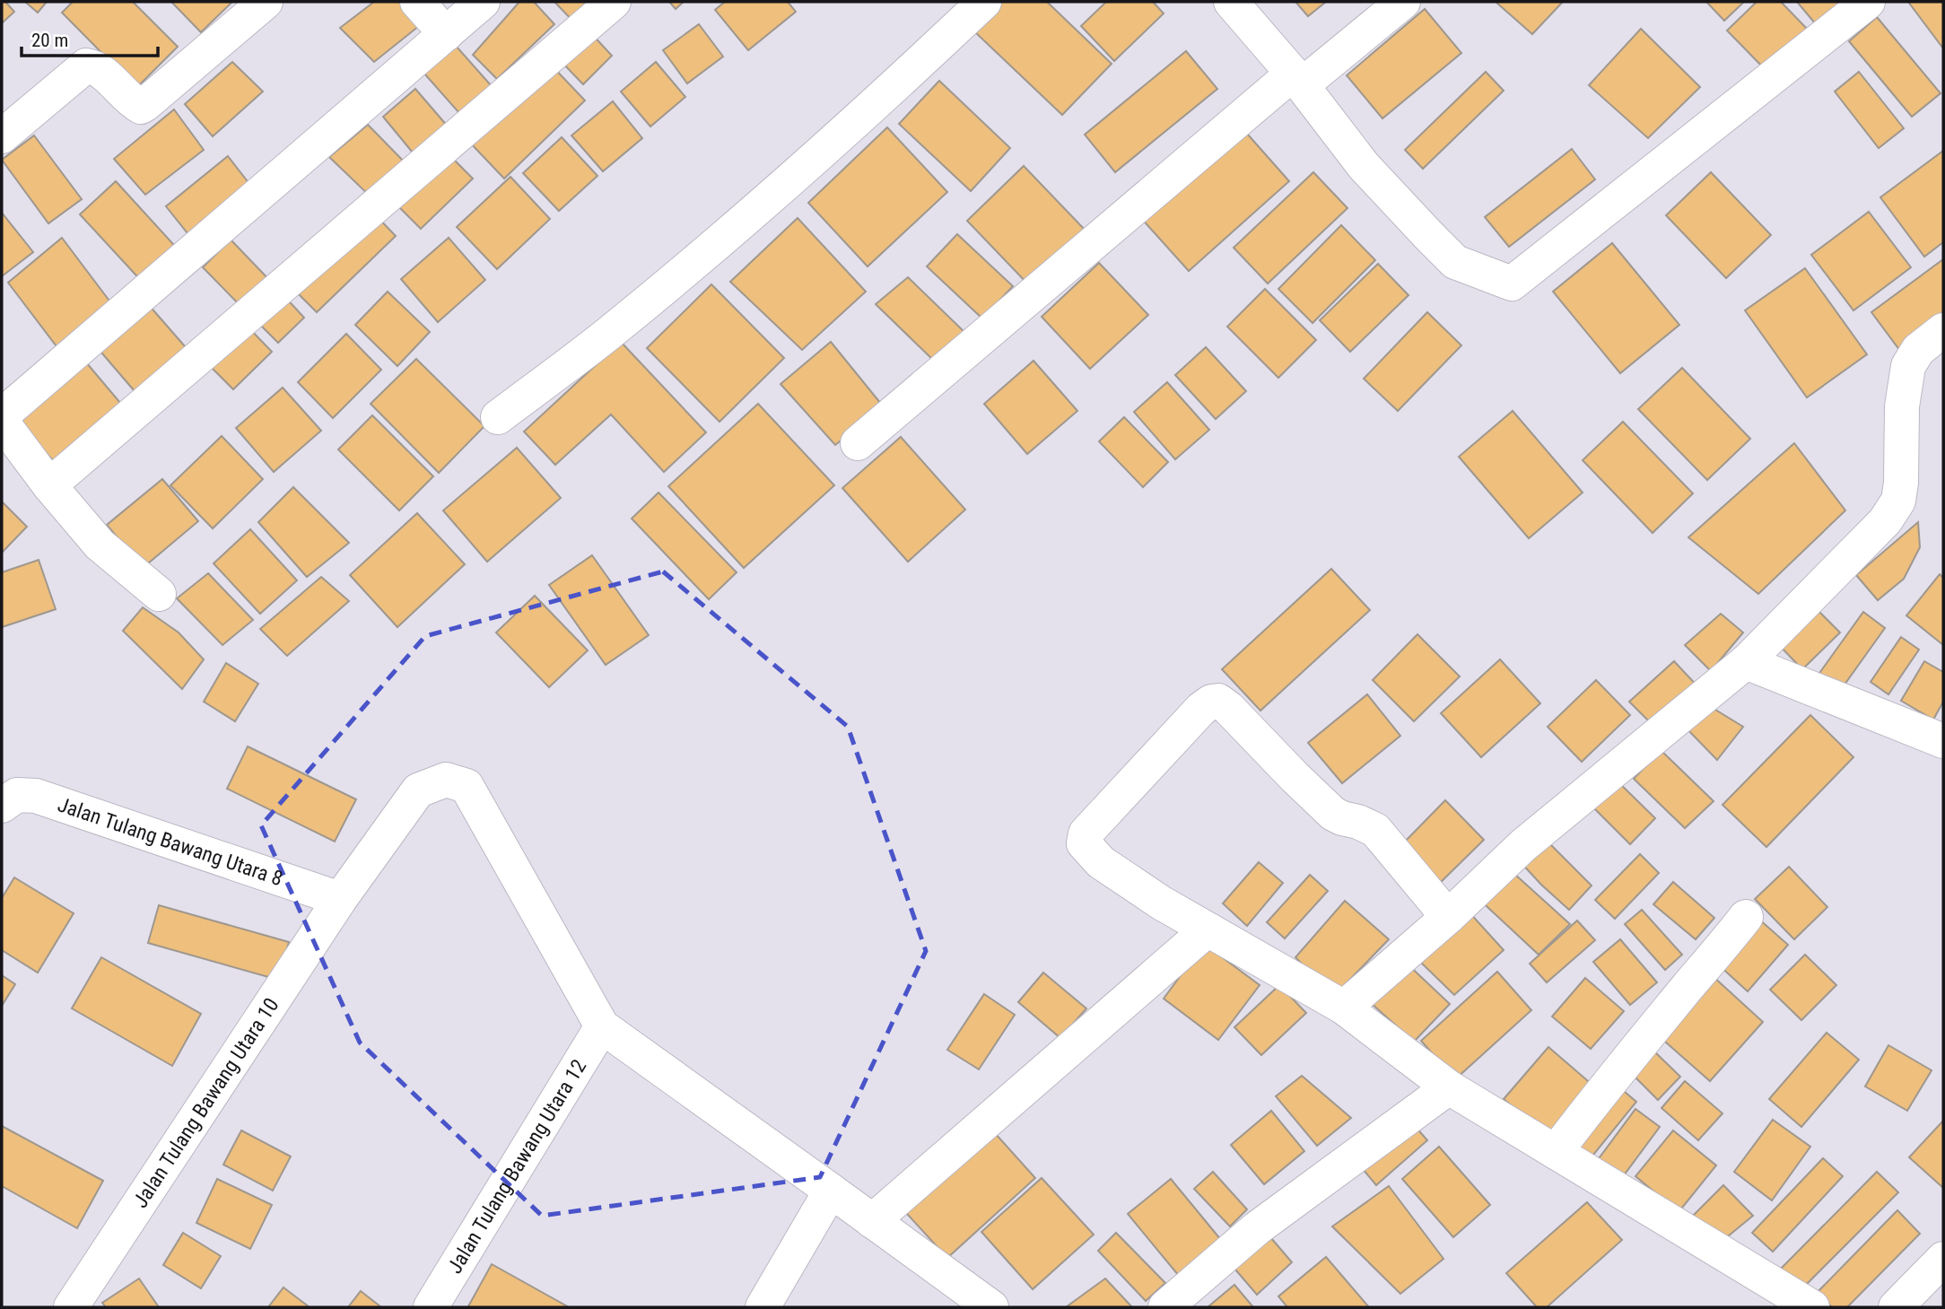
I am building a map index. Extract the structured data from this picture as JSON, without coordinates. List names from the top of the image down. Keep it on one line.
{"streets":{"street":["Jalan Tulang Bawang Utara 8","Jalan Tulang Bawang Utara 10","Jalan Tulang Bawang Utara 12"]},"crossings":[["Jalan Tulang Bawang Utara 8","Jalan Tulang Bawang Utara 10"],["Jalan Tulang Bawang Utara 10","Jalan Tulang Bawang Utara 12"]],"scale_bar":"20 m"}
